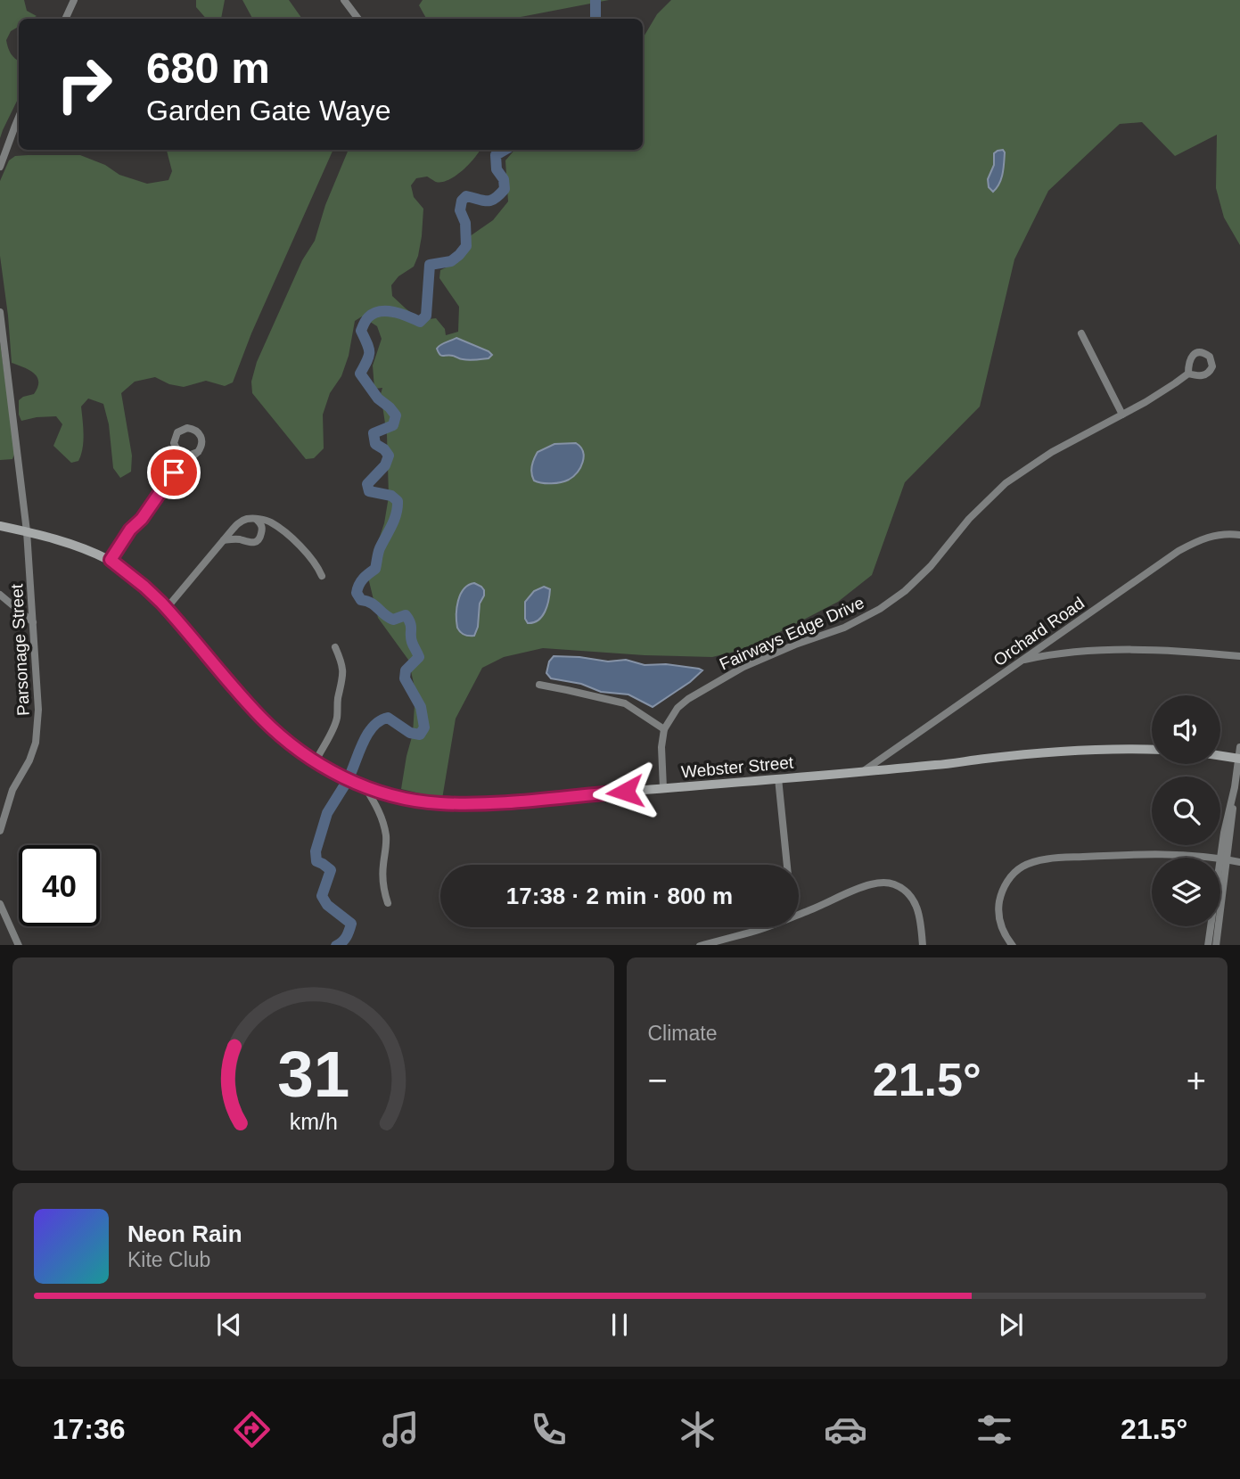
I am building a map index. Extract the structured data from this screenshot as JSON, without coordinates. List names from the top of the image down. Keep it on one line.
{"streets":{"street":["Orchard Road","Fairways Edge Drive","Parsonage Street","Webster Street"]},"crossings":[["Orchard Road","Webster Street"],["Parsonage Street","Webster Street"]],"page":{"turn":["680 m","Garden Gate Waye"],"limit":"40","trip":"17:38 · 2 min · 800 m","tile":"Climate","heat":["−","21.5°","+"],"song":["Neon Rain","Kite Club"],"tabs":["17:36","21.5°"],"gauge":["31","km/h"]}}
